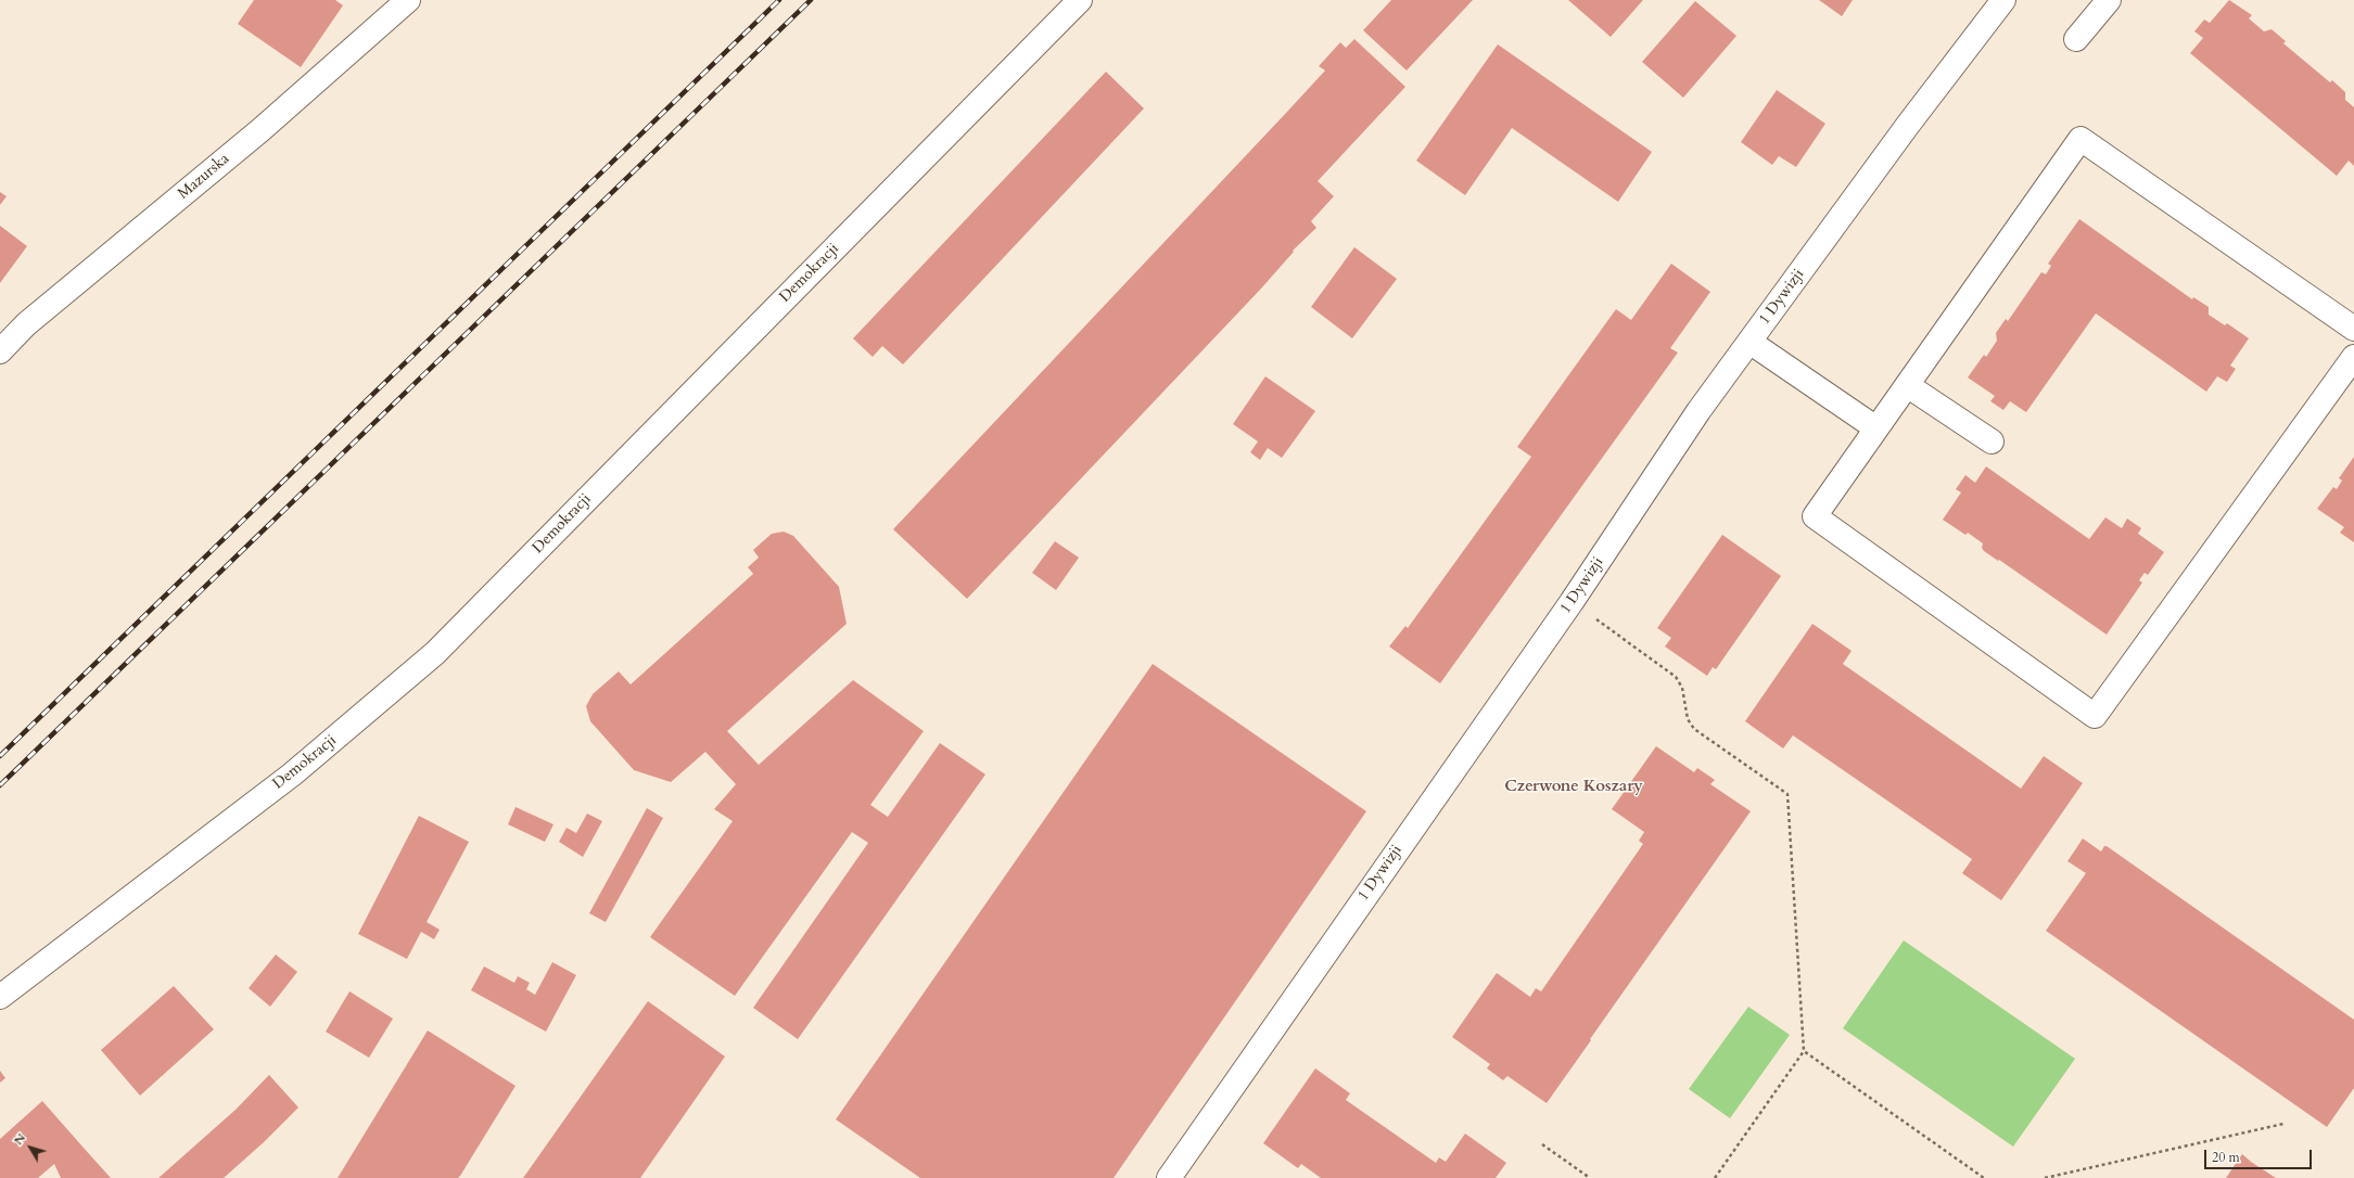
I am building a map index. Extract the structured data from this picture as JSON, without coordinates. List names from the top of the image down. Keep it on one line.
{"streets":{"street":["Mazurska","Demokracji","1 Dywizji"]},"districts":["Czerwone Koszary"],"scale_bar":"20 m","north":"top left"}
